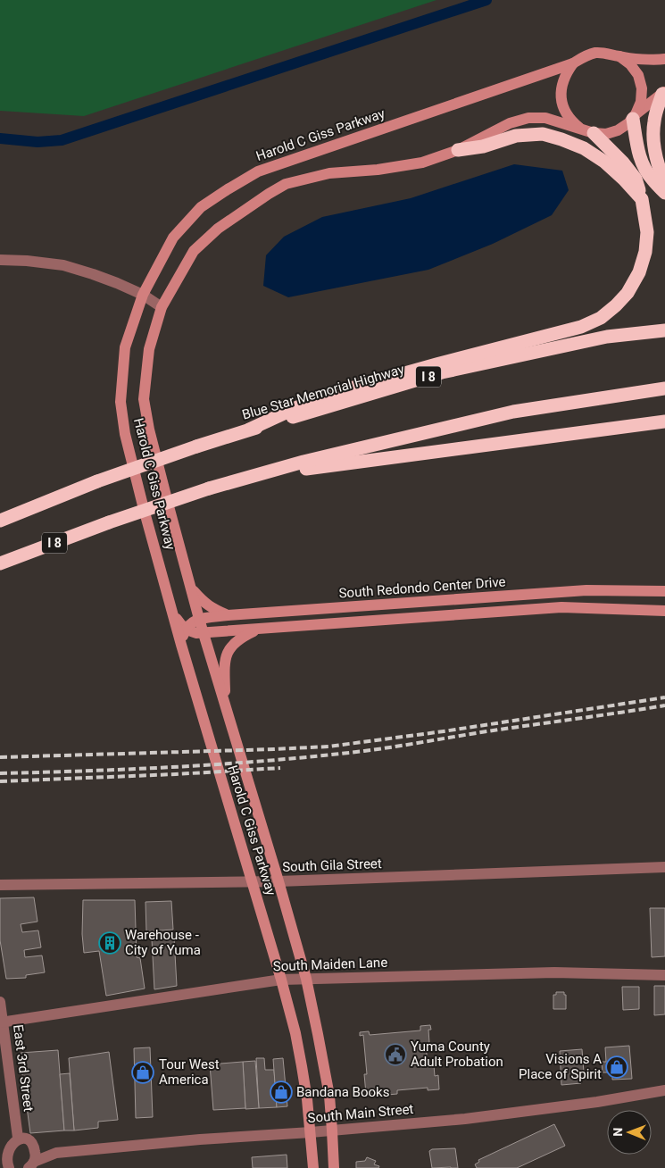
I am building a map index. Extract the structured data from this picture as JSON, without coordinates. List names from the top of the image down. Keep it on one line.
{"streets":{"highway":["I 8","Blue Star Memorial Highway"],"main road":["Harold C Giss Parkway","South Redondo Center Drive"],"street":["South Gila Street","South Maiden Lane","East 3rd Street","South Main Street"]},"crossings":[["Harold C Giss Parkway","South Redondo Center Drive"],["Harold C Giss Parkway","South Gila Street"],["Harold C Giss Parkway","South Maiden Lane"],["Harold C Giss Parkway","South Main Street"],["South Maiden Lane","East 3rd Street"],["East 3rd Street","South Main Street"]],"places":{"building":["Warehouse - City of Yuma"],"public building":["Yuma County Adult Probation"],"shop":["Visions A Place of Spirit","Tour West America","Bandana Books"]},"north":"left"}
